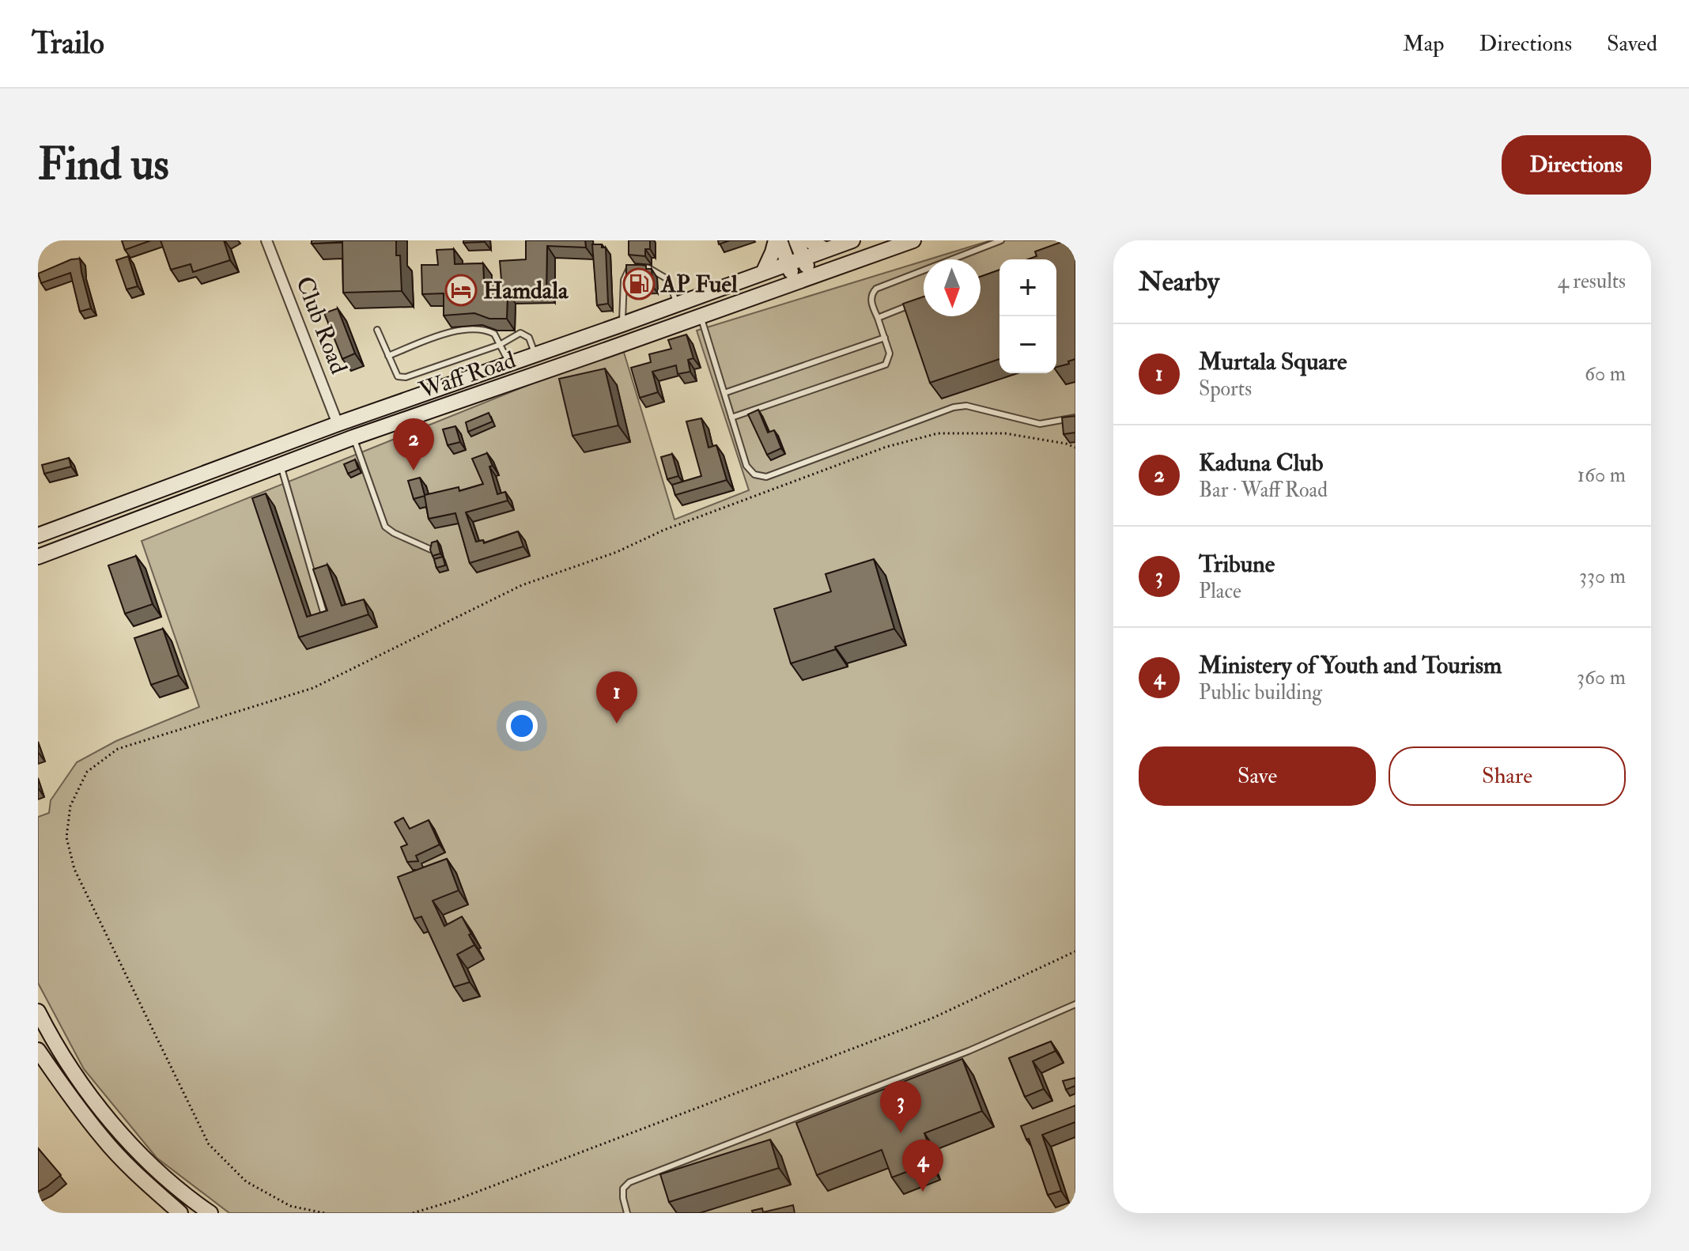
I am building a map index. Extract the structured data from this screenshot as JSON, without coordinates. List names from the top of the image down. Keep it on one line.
{"streets":{"street":["Club Road","Waff Road"]},"crossings":[["Club Road","Waff Road"]],"places":{"fuel station":["AP Fuel"],"hotel":["Hamdala"]},"north":"bottom","page":{"header":"Trailo","nav":["Map","Directions","Saved"],"buttons":["Directions",["Save","Share"]],"title":"Find us","heading":["Nearby","4 results"],"map_buttons":["+","−"],"list":[{"mark":"1","name":"Murtala Square","note":"Sports","value":"60 m"},{"mark":"2","name":"Kaduna Club","note":"Bar · Waff Road","value":"160 m"},{"mark":"3","name":"Tribune","note":"Place","value":"330 m"},{"mark":"4","name":"Ministery of Youth and Tourism","note":"Public building","value":"360 m"}],"pins":["2","1","3","4"]}}
